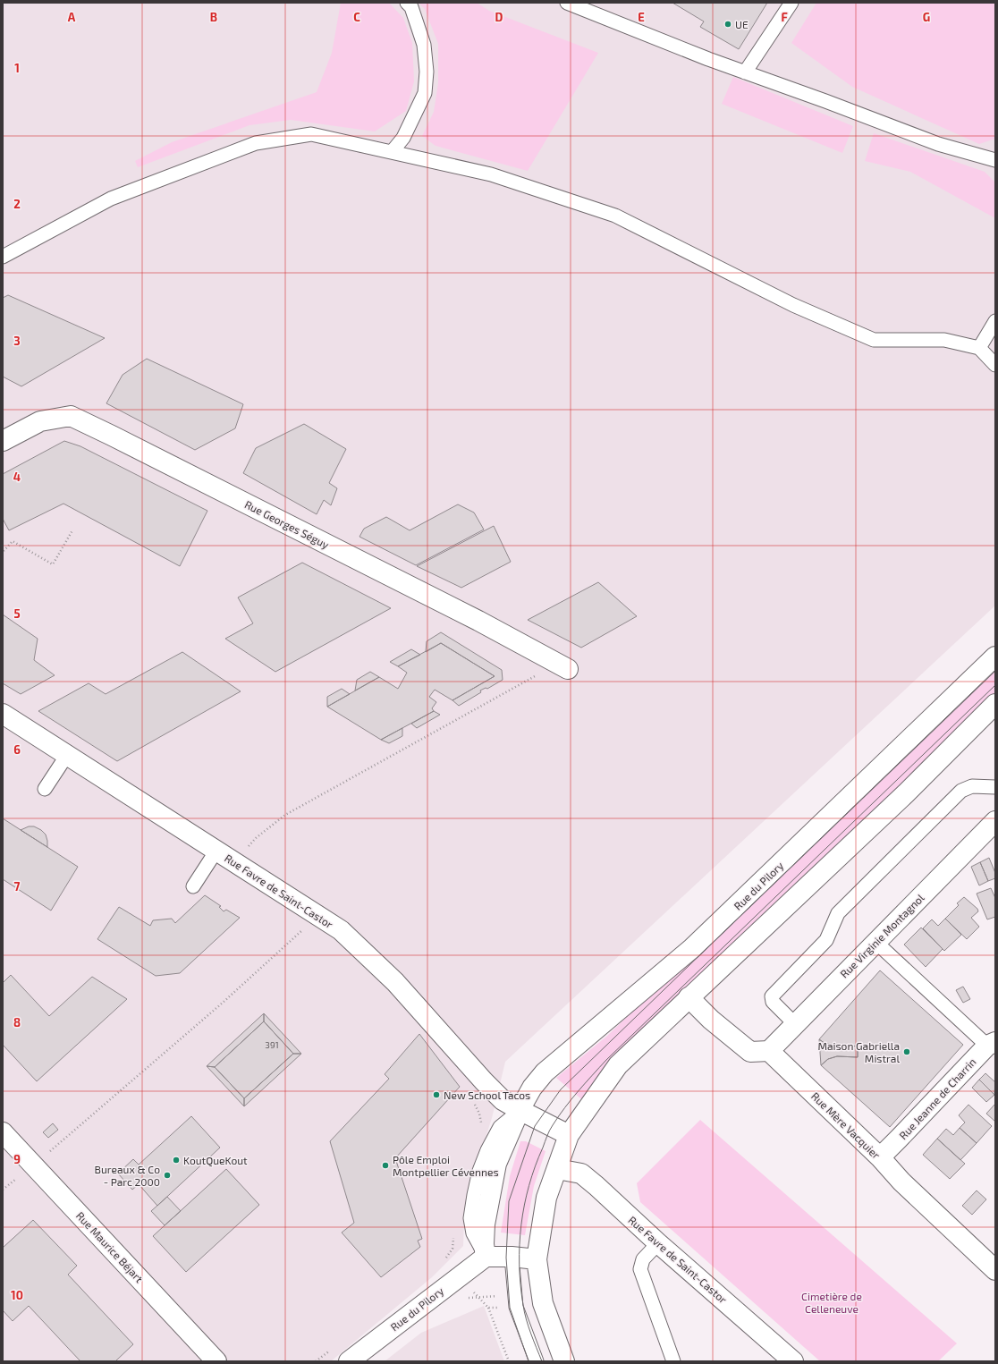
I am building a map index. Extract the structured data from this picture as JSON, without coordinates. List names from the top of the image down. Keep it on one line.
{"streets":{"street":["Rue Georges Séguy","Rue du Pilory","Rue Favre de Saint-Castor","Rue Virginie Montagnol","Rue Jeanne de Charrin","Rue Mère Vacquier","Rue Maurice Béjart"]},"crossings":[["Rue du Pilory","Rue Favre de Saint-Castor"],["Rue Virginie Montagnol","Rue Mère Vacquier"],["Rue Jeanne de Charrin","Rue Mère Vacquier"]],"parks":["Cimetière de Celleneuve"],"places":["UE","Maison Gabriella Mistral","New School Tacos","KoutQueKout","Pôle Emploi Montpellier Cévennes","Bureaux & Co - Parc 2000"],"house_numbers":["391"],"grid":{"columns":["A","B","C","D","E","F","G"],"rows":["1","2","3","4","5","6","7","8","9","10"]}}
